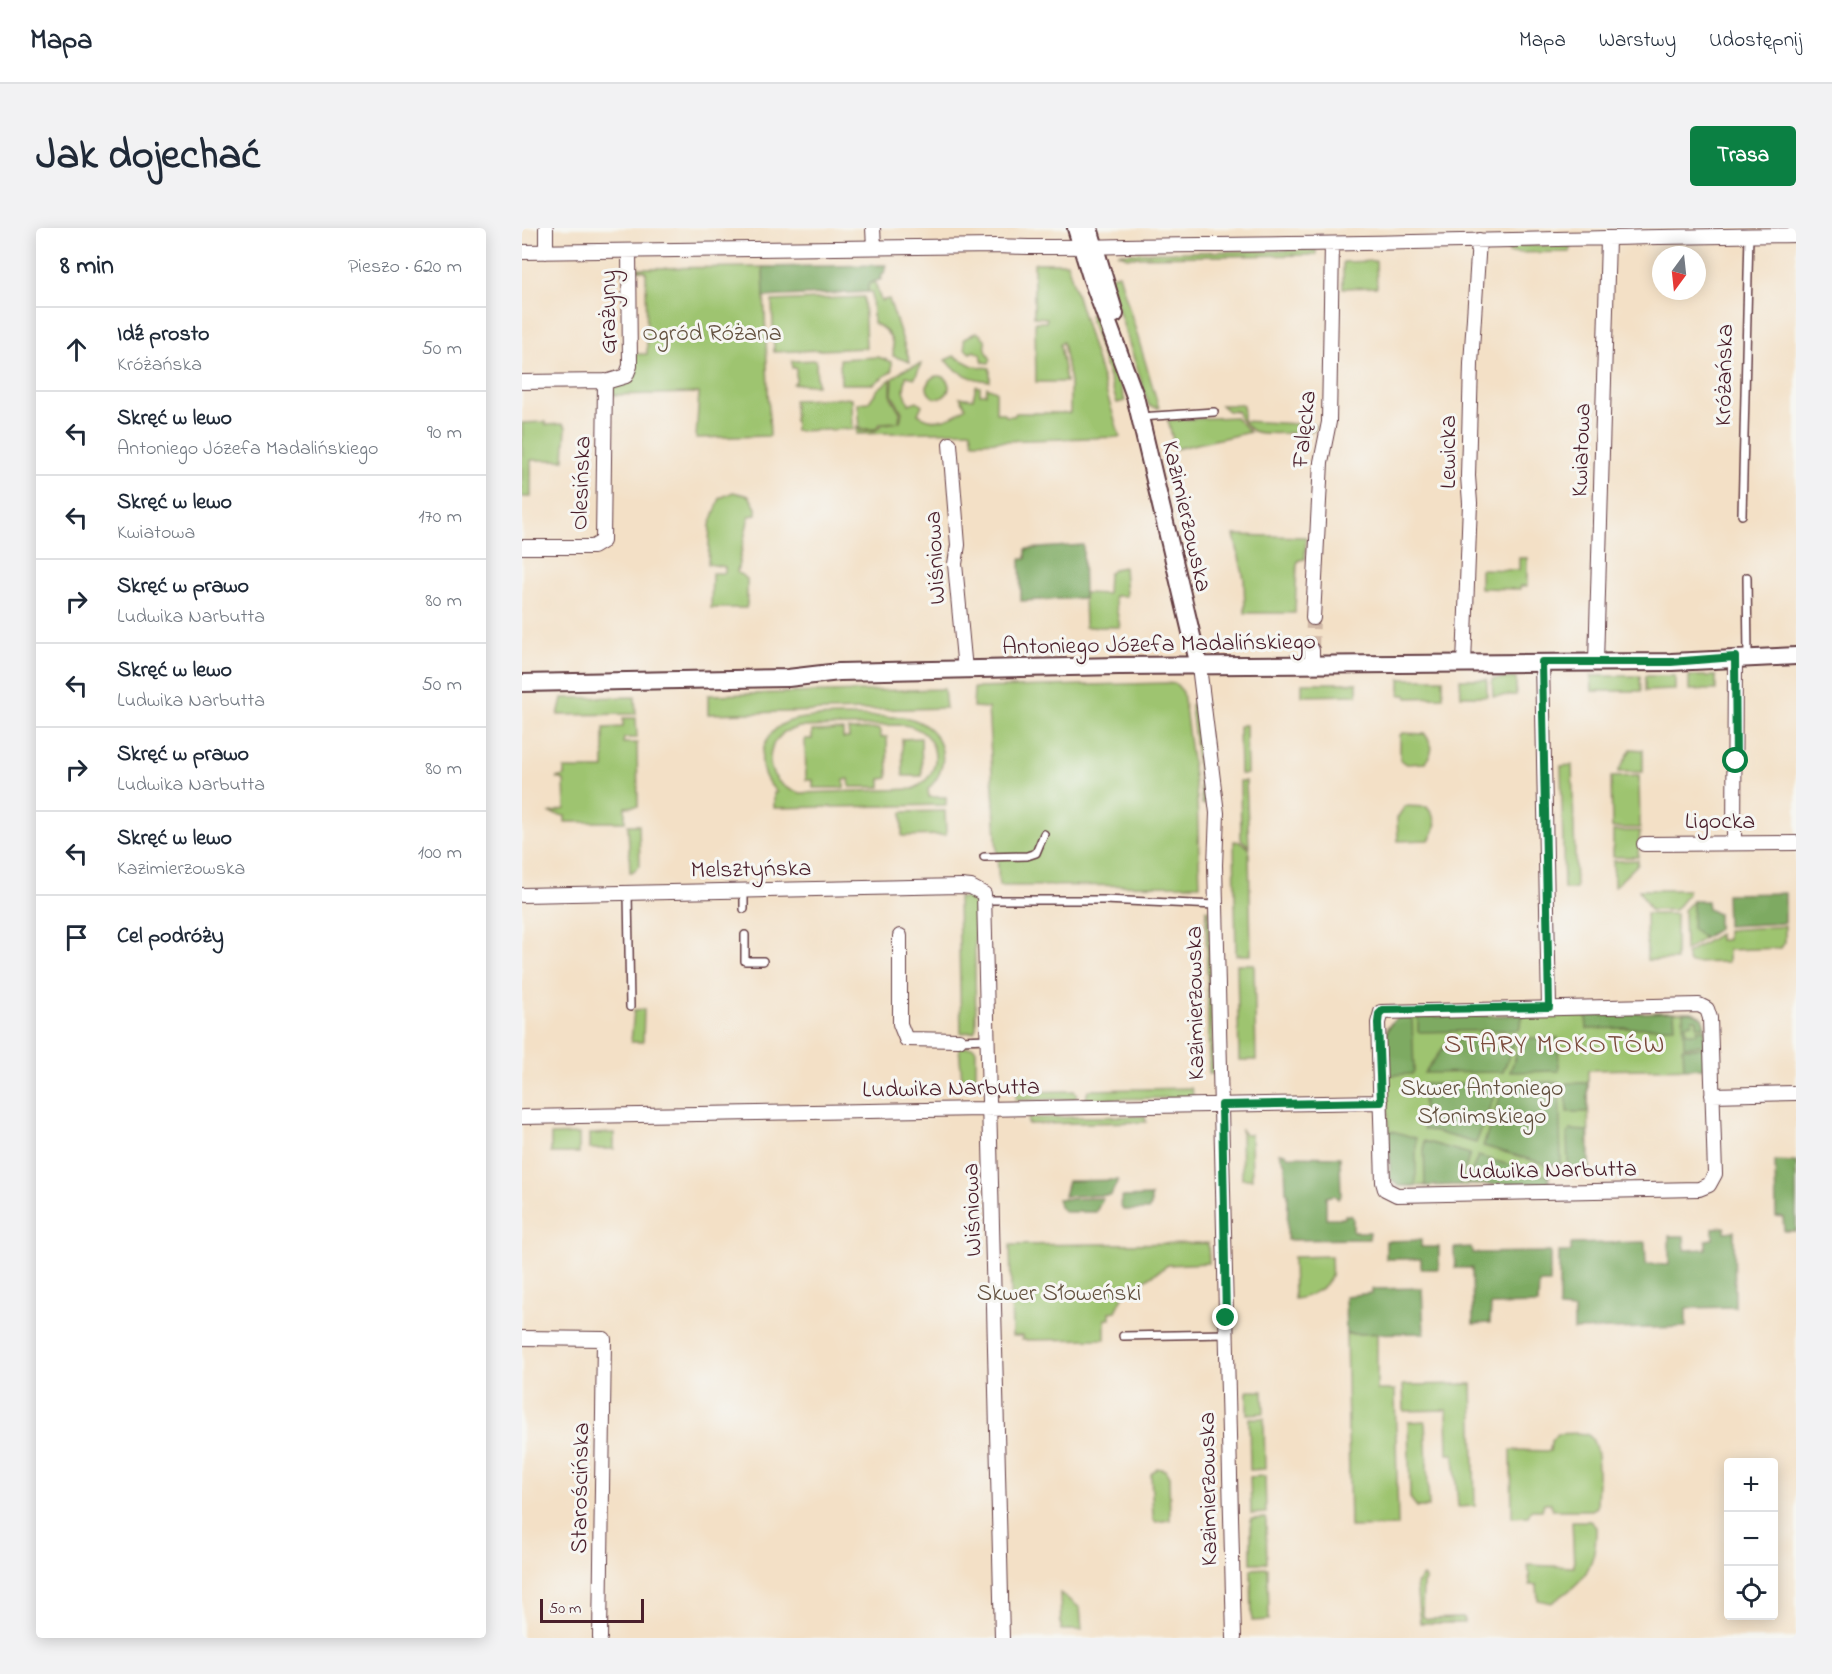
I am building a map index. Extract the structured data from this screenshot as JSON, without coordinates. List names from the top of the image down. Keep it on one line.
{"streets":{"street":["Grażyny","Falęcka","Kwiatowa","Lewicka","Olesińska","Kazimierzowska","Wiśniowa","Antoniego Józefa Madalińskiego","Ligocka","Melsztyńska","Ludwika Narbutta","Starościńska"],"lane":["Króżańska"]},"crossings":[["Grażyny","Olesińska"],["Kwiatowa","Antoniego Józefa Madalińskiego"],["Lewicka","Antoniego Józefa Madalińskiego"],["Kazimierzowska","Antoniego Józefa Madalińskiego"],["Kazimierzowska","Ludwika Narbutta"],["Wiśniowa","Antoniego Józefa Madalińskiego"],["Wiśniowa","Melsztyńska"],["Wiśniowa","Ludwika Narbutta"]],"districts":["STARY MOKOTÓW"],"parks":["Ogród Różana","Skwer Antoniego Słonimskiego","Skwer Słoweński"],"scale_bar":"50 m","north":"bottom","page":{"header":"Mapa","nav":["Mapa","Warstwy","Udostępnij"],"title":"Jak dojechać","buttons":"Trasa","heading":["8 min","Pieszo · 620 m"],"list":[["Idź prosto","Króżańska","50 m"],["Skręć w lewo","Antoniego Józefa Madalińskiego","90 m"],["Skręć w lewo","Kwiatowa","170 m"],["Skręć w prawo","Ludwika Narbutta","80 m"],["Skręć w lewo","Ludwika Narbutta","50 m"],["Skręć w prawo","Ludwika Narbutta","80 m"],["Skręć w lewo","Kazimierzowska","100 m"],"Cel podróży"],"map_buttons":["+","−"],"scale":"50 m"}}
